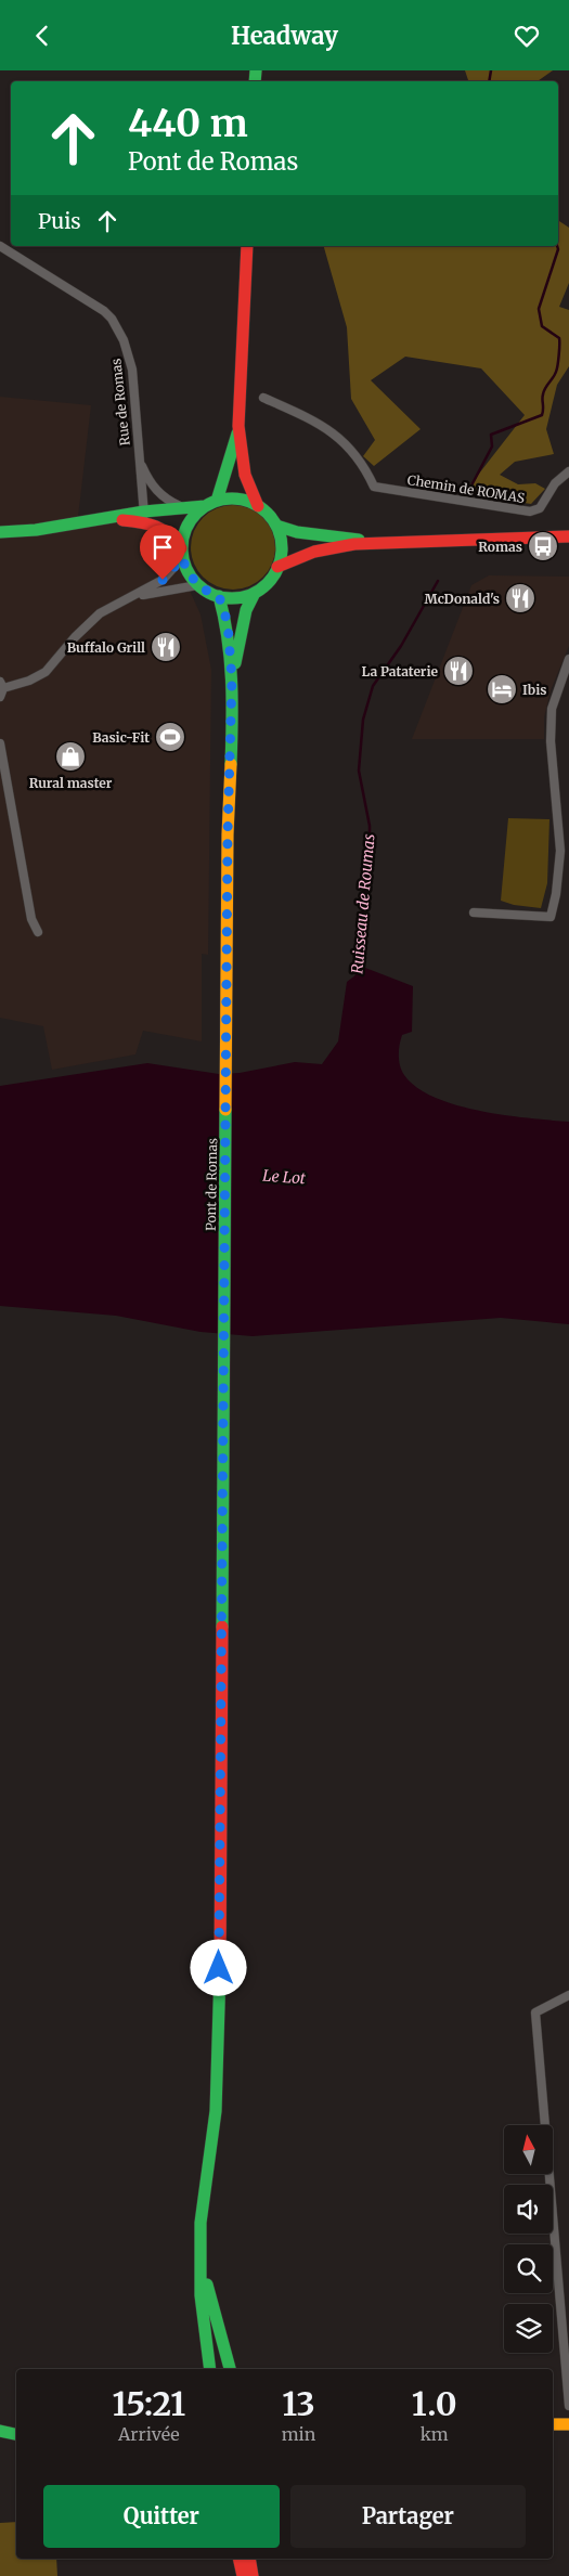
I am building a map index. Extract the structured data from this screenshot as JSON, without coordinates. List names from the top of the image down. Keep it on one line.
{"streets":{"main road":["Pont de Romas"],"street":["Rue de Romas","Chemin de ROMAS"]},"water":["Ruisseau de Roumas","Le Lot"],"places":{"bus stop":["Romas"],"restaurant":["McDonald's","Buffalo Grill","La Pataterie"],"hotel":["Ibis"],"sports":["Basic-Fit"],"shop":["Rural master"]},"north":"top","page":{"header":"Headway","turn":["440 m","Pont de Romas"],"then":"Puis","eta":["15:21","Arrivée","13","min","1.0","km"],"buttons":["Quitter","Partager"]}}
